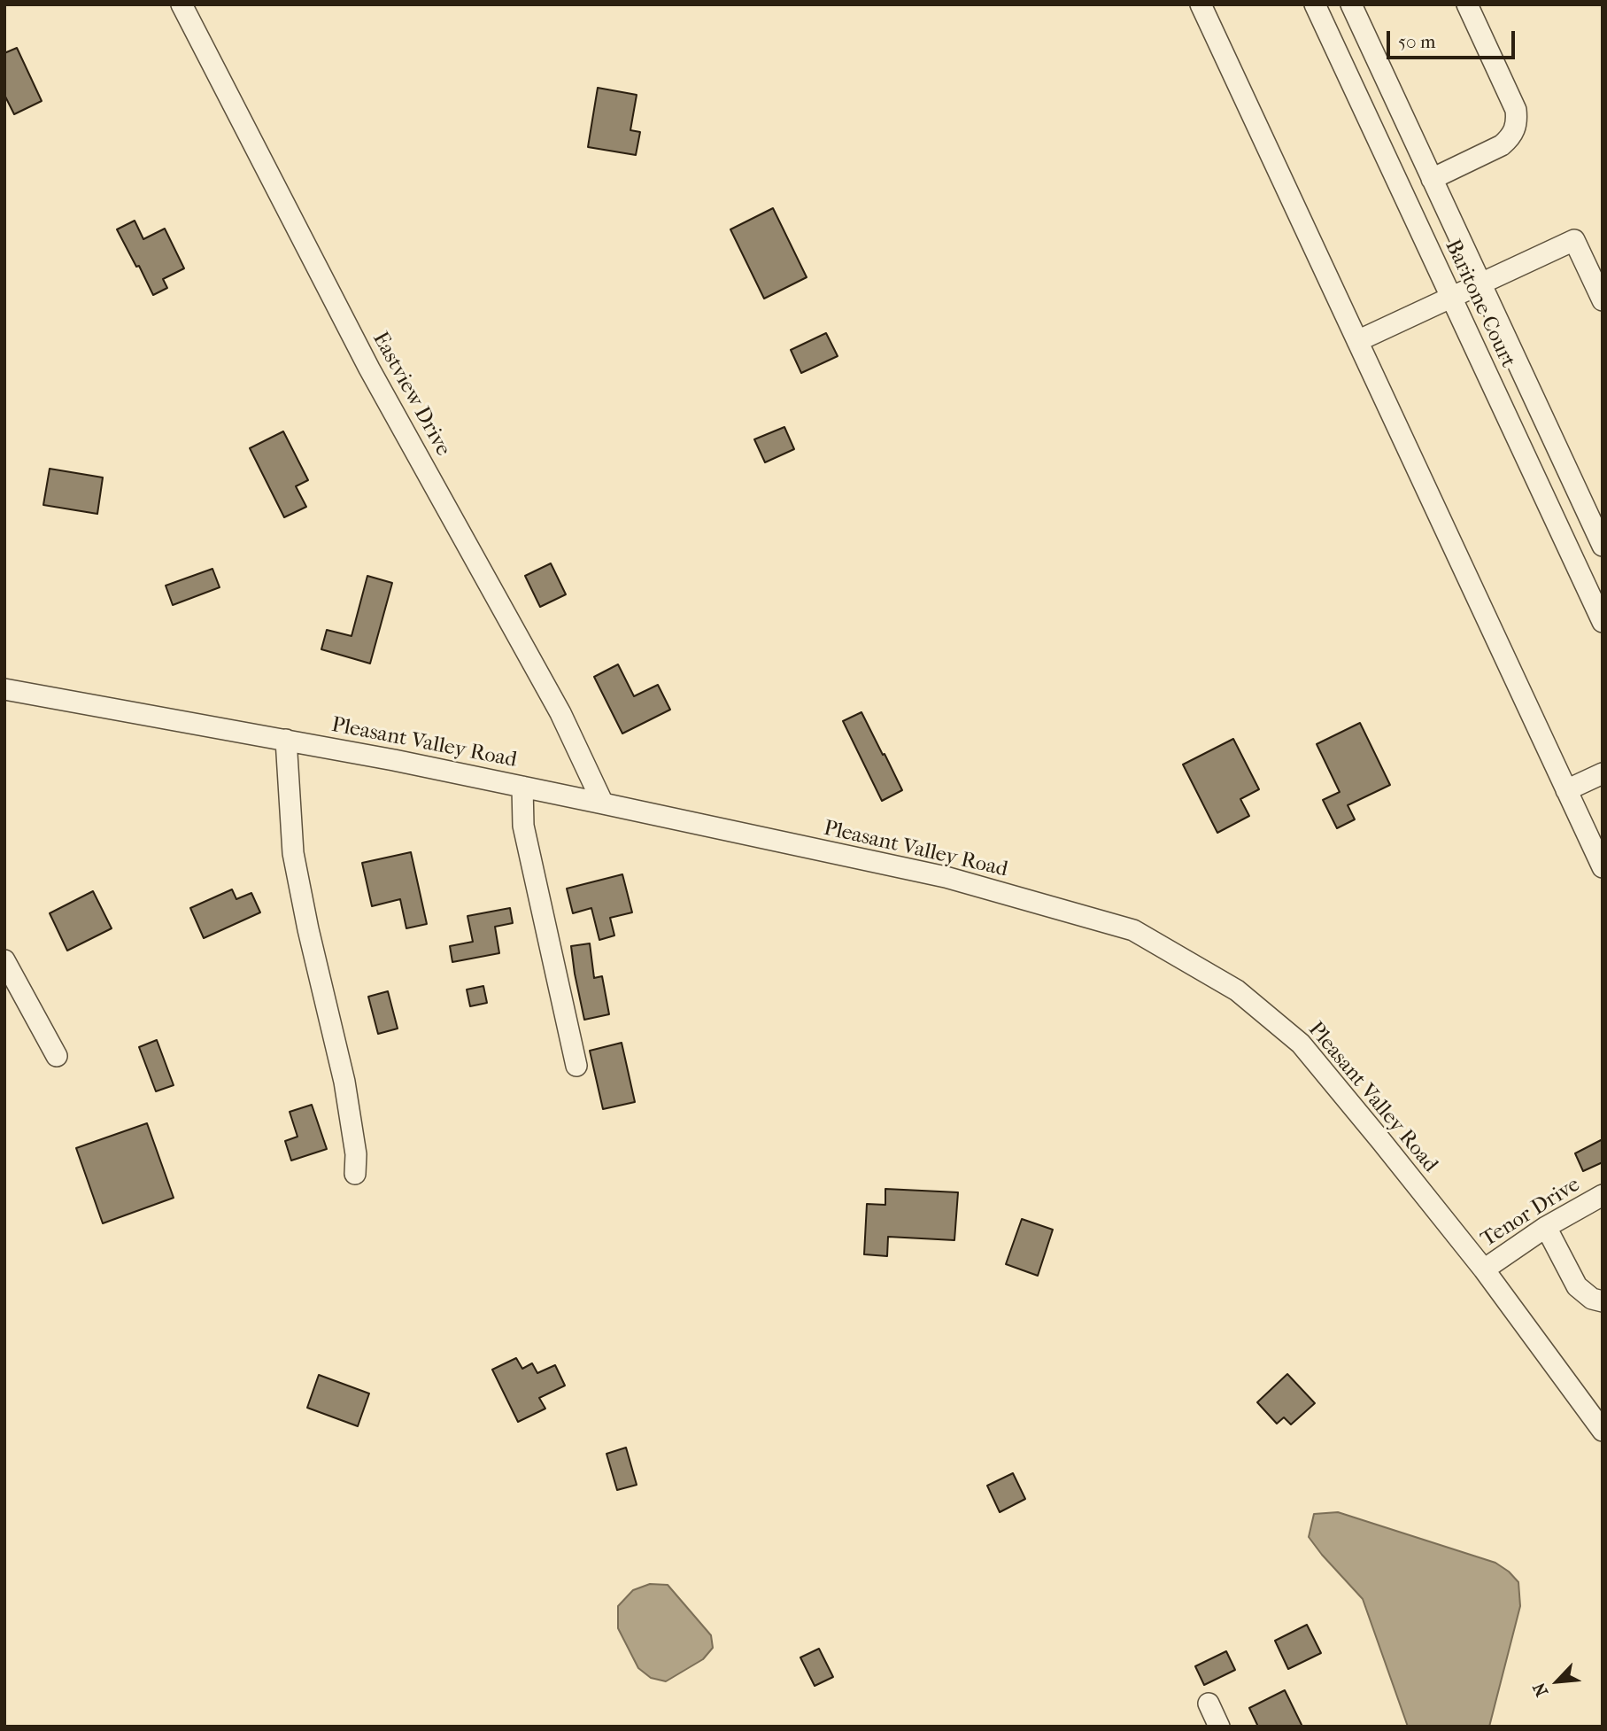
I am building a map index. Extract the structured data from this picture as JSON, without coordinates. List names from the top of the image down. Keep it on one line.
{"streets":{"street":["Baritone Court","Eastview Drive","Pleasant Valley Road","Tenor Drive"]},"crossings":[["Eastview Drive","Pleasant Valley Road"],["Pleasant Valley Road","Tenor Drive"]],"scale_bar":"50 m","north":"bottom left"}
